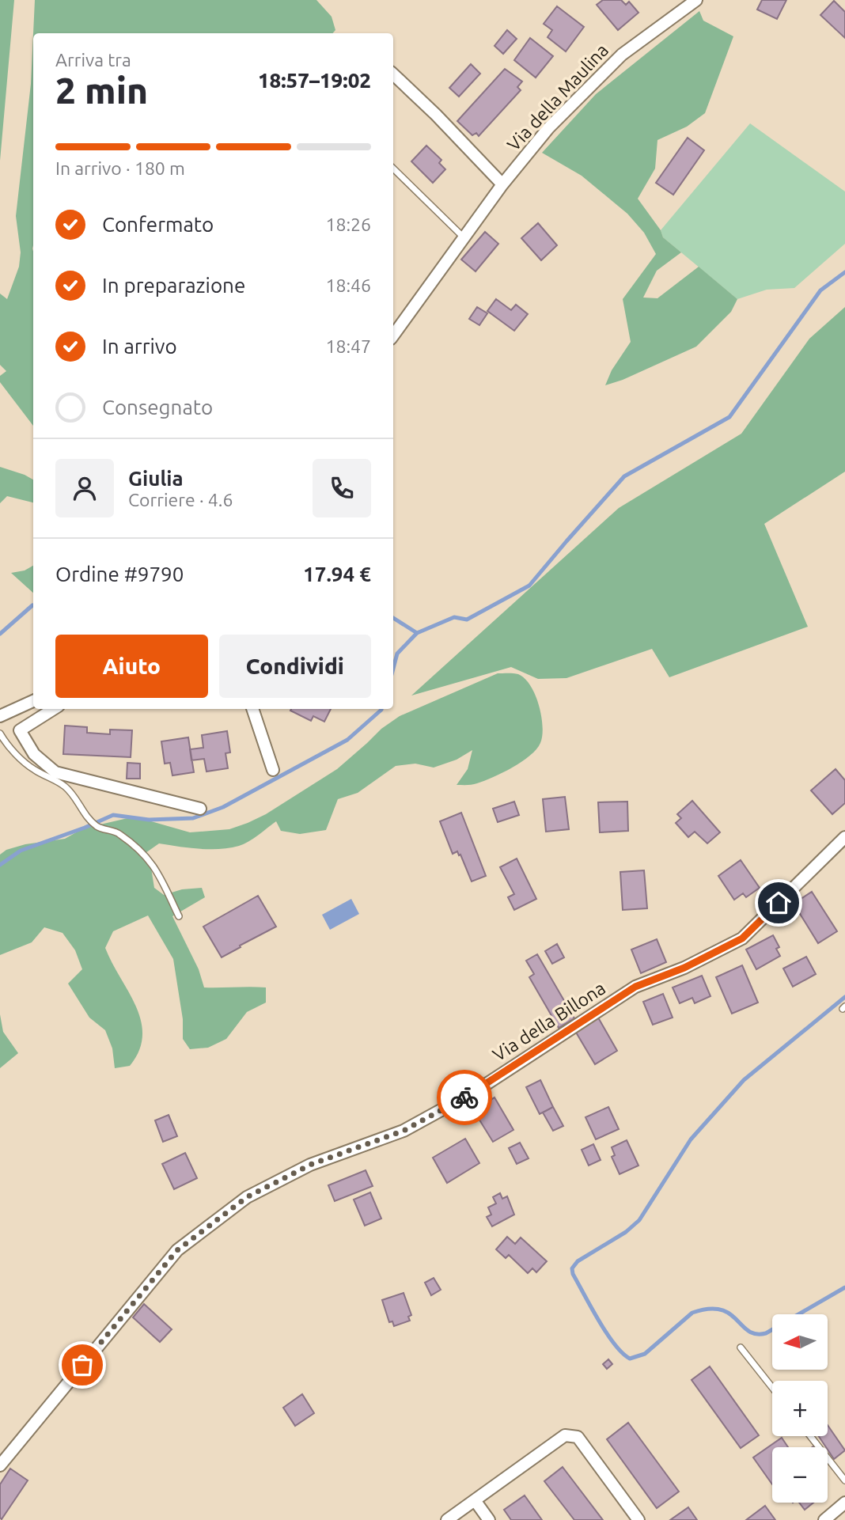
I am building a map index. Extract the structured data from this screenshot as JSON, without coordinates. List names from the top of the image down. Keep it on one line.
{"streets":{"street":["Via della Maulina","Via della Billona"]},"north":"left","page":{"heading":["2 min","Arriva tra","18:57–19:02"],"panel":["Giulia","Corriere · 4.6","Ordine #9790","17.94 €"],"bar":"In arrivo · 180 m","list":[["Confermato","18:26"],["In preparazione","18:46"],["In arrivo","18:47"],"Consegnato"],"buttons":["Aiuto","Condividi"],"map_buttons":["+","−"]}}
